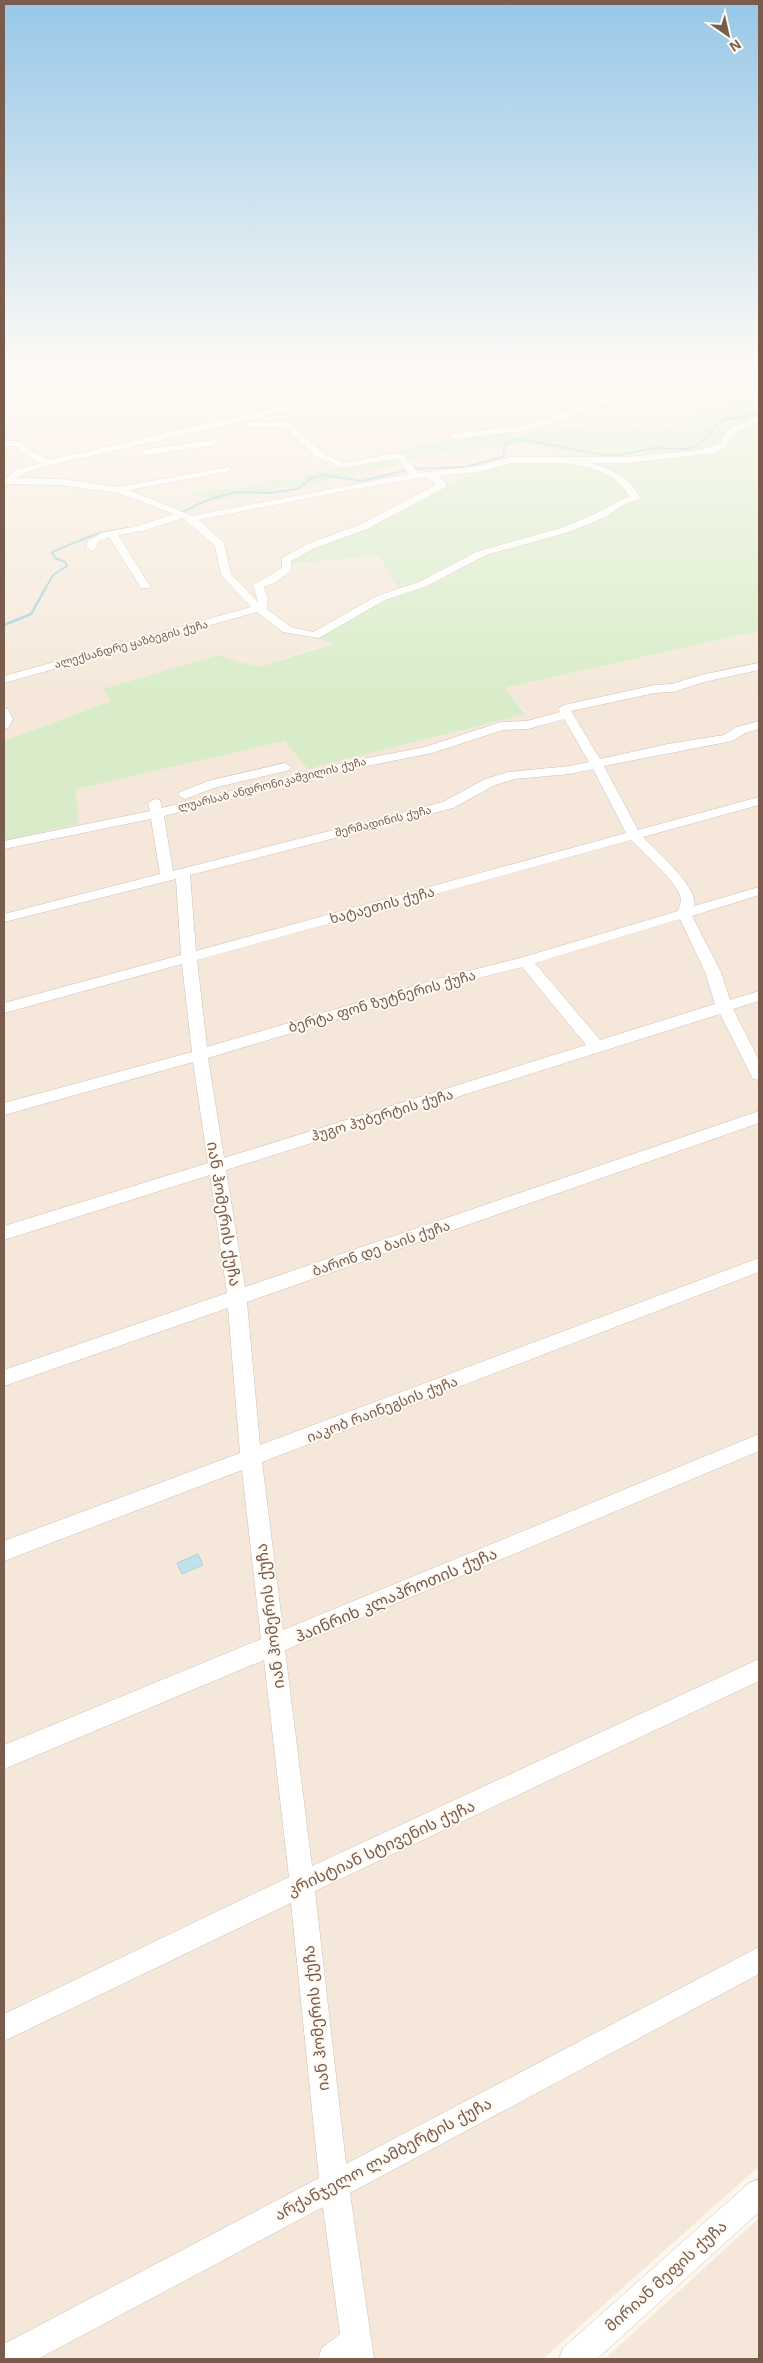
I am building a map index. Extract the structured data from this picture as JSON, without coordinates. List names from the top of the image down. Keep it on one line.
{"streets":{"street":["ალექსანდრე ყაზბეგის ქუჩა","ლუარსაბ ანდრონიკაშვილის ქუჩა","შერმადინის ქუჩა","ხატაეთის ქუჩა","ბერტა ფონ ზუტნერის ქუჩა","ჰუგო ჰუბერტის ქუჩა","იან ჰომერის ქუჩა","ბარონ დე ბაის ქუჩა","იაკობ რაინეგსის ქუჩა","ჰაინრიხ კლაპროთის ქუჩა","კრისტიან სტივენის ქუჩა","არქანჯელო ლამბერტის ქუჩა","მირიან მეფის ქუჩა"]},"crossings":[["ლუარსაბ ანდრონიკაშვილის ქუჩა","იან ჰომერის ქუჩა"],["შერმადინის ქუჩა","იან ჰომერის ქუჩა"],["ხატაეთის ქუჩა","იან ჰომერის ქუჩა"],["ბერტა ფონ ზუტნერის ქუჩა","იან ჰომერის ქუჩა"],["ჰუგო ჰუბერტის ქუჩა","იან ჰომერის ქუჩა"],["იან ჰომერის ქუჩა","ბარონ დე ბაის ქუჩა"],["იან ჰომერის ქუჩა","იაკობ რაინეგსის ქუჩა"],["იან ჰომერის ქუჩა","ჰაინრიხ კლაპროთის ქუჩა"],["იან ჰომერის ქუჩა","კრისტიან სტივენის ქუჩა"],["იან ჰომერის ქუჩა","არქანჯელო ლამბერტის ქუჩა"]],"north":"bottom right"}
